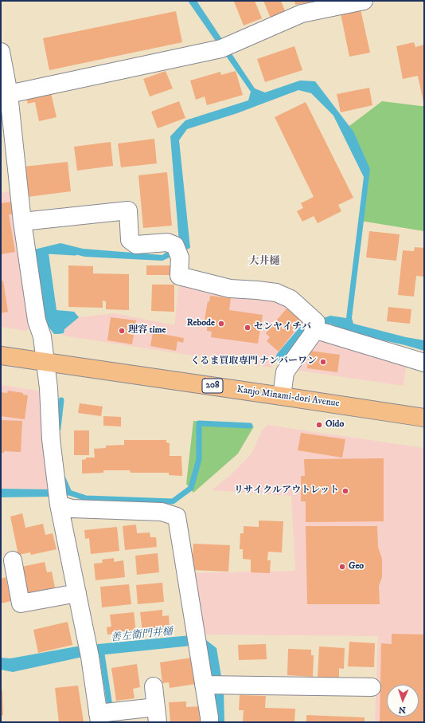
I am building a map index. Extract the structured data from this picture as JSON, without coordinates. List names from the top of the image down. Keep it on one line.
{"streets":{"highway":["208","Kanjo Minami-dori Avenue"]},"districts":["大井樋"],"water":["善左衛門井樋"],"places":["Rebode","センヤイチバ","理容 time","くるま買取専門 ナンバーワン","Oido","リサイクルアウトレット","Geo"],"north":"bottom"}
